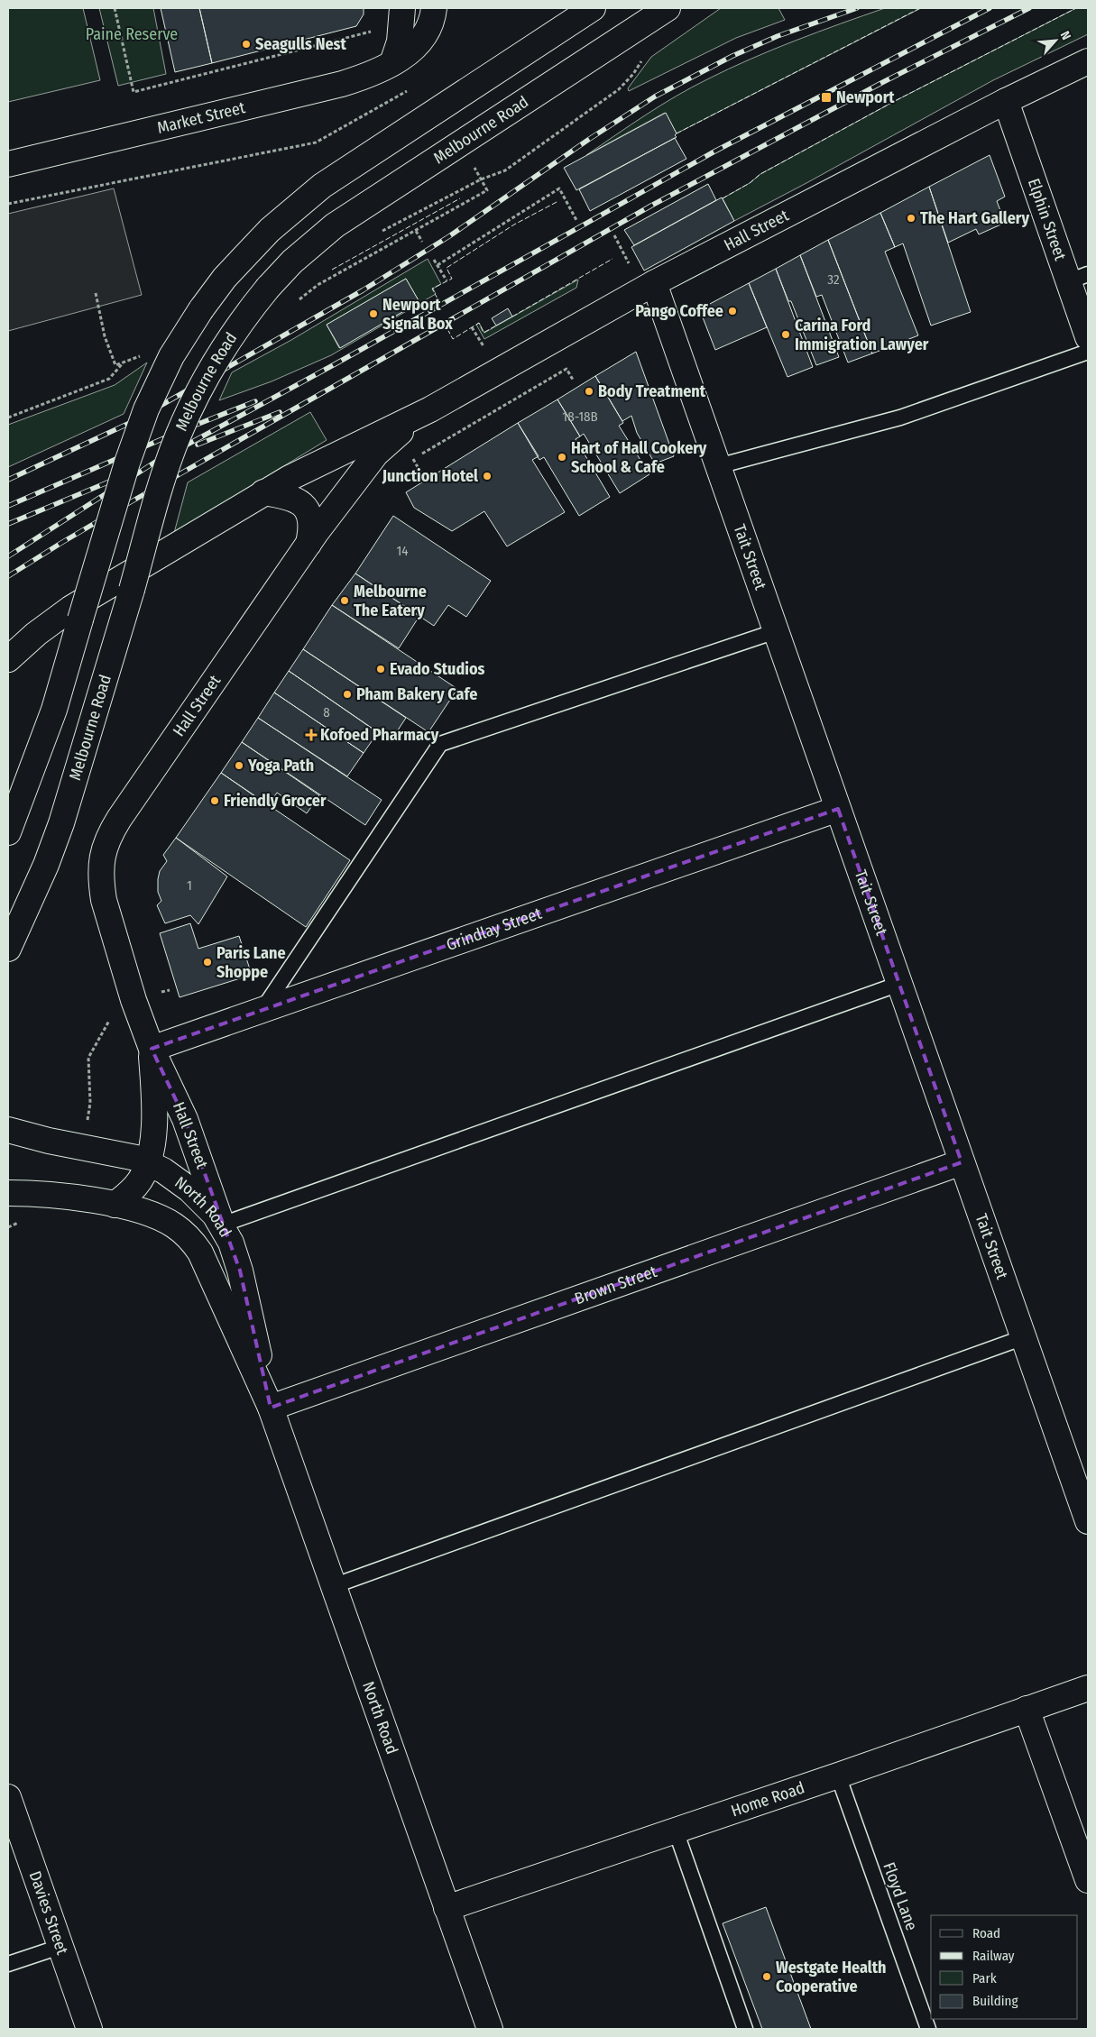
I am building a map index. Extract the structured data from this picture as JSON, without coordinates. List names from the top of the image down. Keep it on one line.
{"streets":{"street":["Market Street","Melbourne Road","Elphin Street","Hall Street","Tait Street","Grindlay Street","North Road","Brown Street","Home Road","Davies Street"],"lane":["Floyd Lane"]},"crossings":[["Elphin Street","Hall Street"],["Hall Street","Tait Street"],["Hall Street","Grindlay Street"],["Hall Street","North Road"],["Tait Street","Grindlay Street"],["Tait Street","Brown Street"],["North Road","Brown Street"],["North Road","Home Road"],["Home Road","Floyd Lane"]],"parks":["Paine Reserve"],"places":{"other":["Seagulls Nest","The Hart Gallery","Pango Coffee","Newport Signal Box","Carina Ford Immigration Lawyer","Body Treatment","Hart of Hall Cookery School & Cafe","Junction Hotel","Melbourne The Eatery","Evado Studios","Pham Bakery Cafe","Yoga Path","Friendly Grocer","Paris Lane Shoppe","Westgate Health Cooperative"],"transit":["Newport"],"health":["Kofoed Pharmacy"]},"house_numbers":["32","18-18B","14","8","1"],"legend":["Road","Railway","Park","Building"],"north":"top right"}
